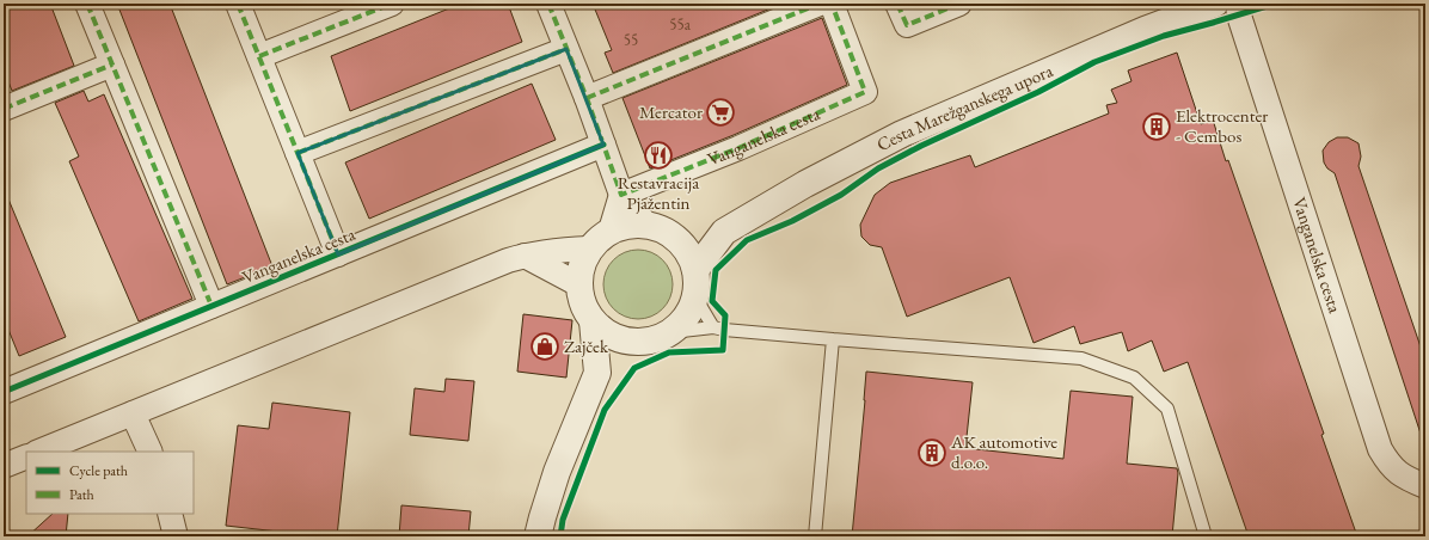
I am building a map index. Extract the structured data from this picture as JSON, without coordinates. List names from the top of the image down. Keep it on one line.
{"streets":{"street":["Cesta Marežganskega upora","Vanganelska cesta"]},"places":{"supermarket":["Mercator"],"building":["Elektrocenter - Cembos","AK automotive d.o.o."],"restaurant":["Restavracija Pjažentin"],"shop":["Zajček"]},"house_numbers":["55a","55"],"legend":["Cycle path","Path"]}
